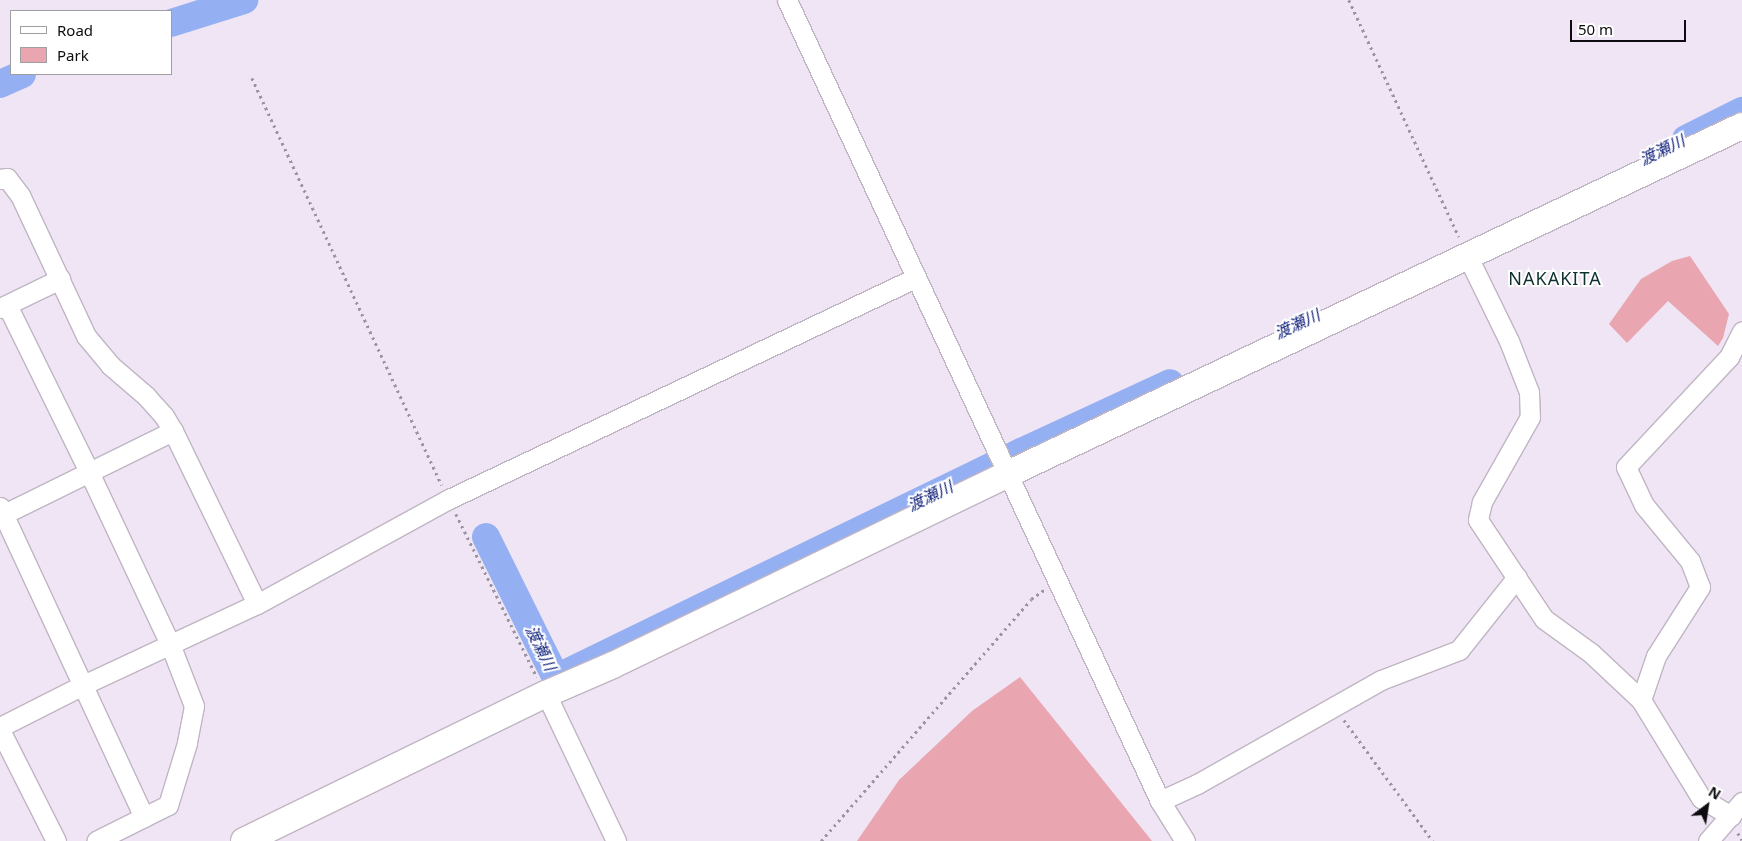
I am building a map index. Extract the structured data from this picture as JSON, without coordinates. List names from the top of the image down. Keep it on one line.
{"districts":["NAKAKITA"],"water":["渡瀬川"],"legend":["Road","Park"],"scale_bar":"50 m","north":"top right"}
